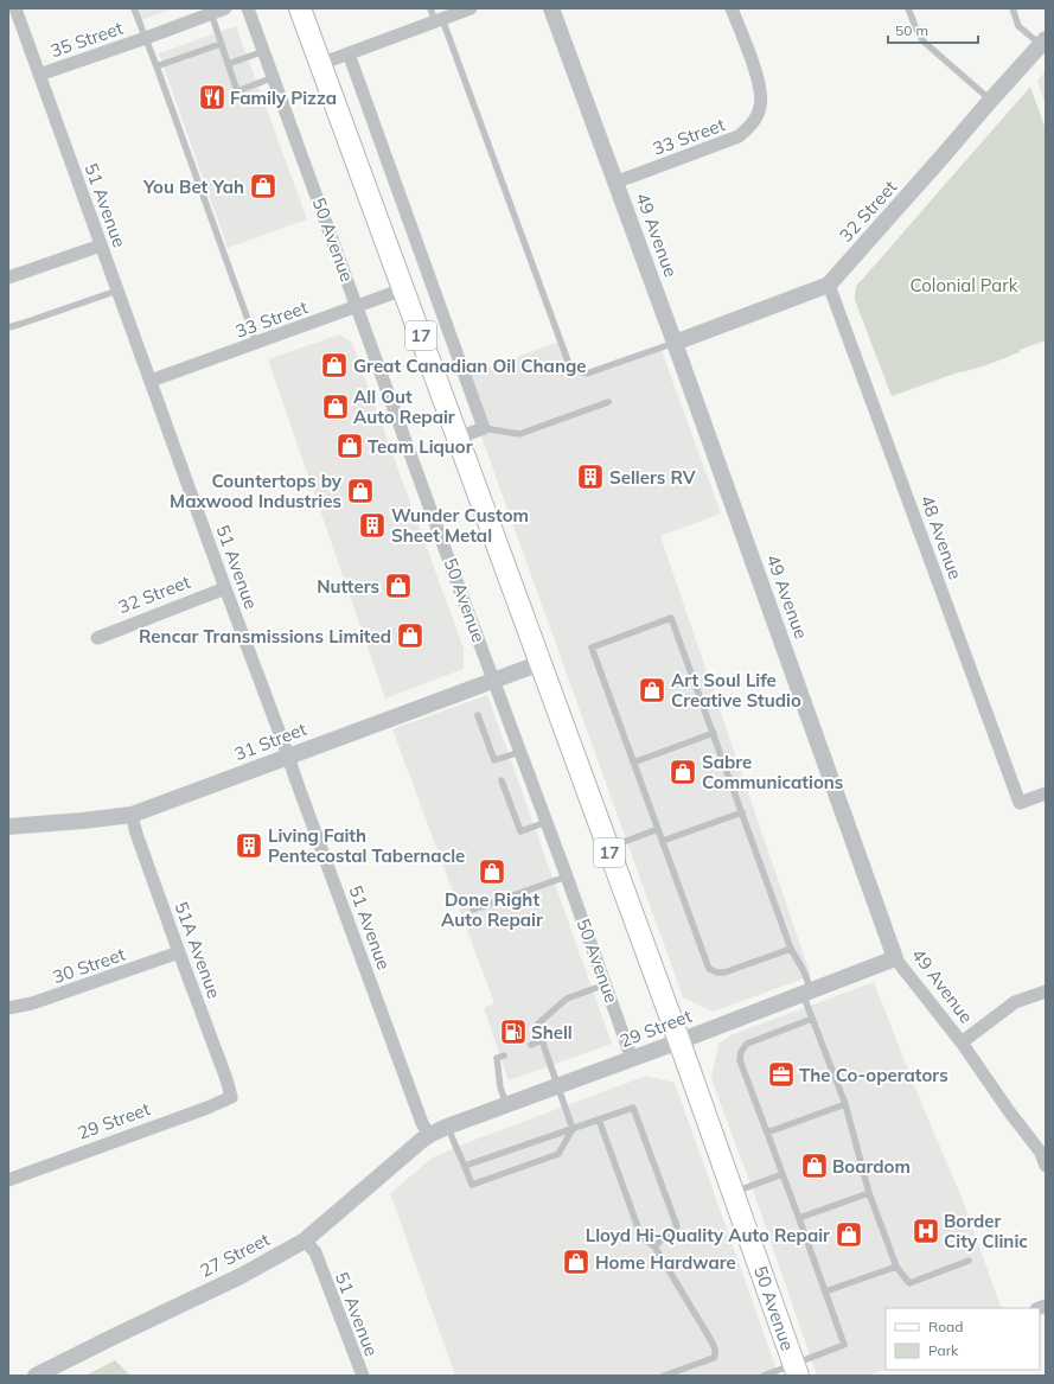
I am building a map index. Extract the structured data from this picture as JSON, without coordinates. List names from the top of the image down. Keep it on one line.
{"streets":{"main road":["50 Avenue","17"],"street":["35 Street","33 Street","51 Avenue","32 Street","49 Avenue","48 Avenue","31 Street","51A Avenue","30 Street","29 Street","27 Street"]},"crossings":[["35 Street","51 Avenue"],["33 Street","51 Avenue"],["33 Street","49 Avenue"],["33 Street","50 Avenue"],["51 Avenue","32 Street"],["51 Avenue","31 Street"],["51 Avenue","29 Street"],["51 Avenue","27 Street"],["32 Street","49 Avenue"],["32 Street","48 Avenue"],["49 Avenue","29 Street"],["50 Avenue","31 Street"],["50 Avenue","29 Street"],["31 Street","51A Avenue"],["51A Avenue","30 Street"],["51A Avenue","29 Street"],["29 Street","27 Street"]],"parks":["Colonial Park"],"places":{"restaurant":["Family Pizza"],"shop":["You Bet Yah","Great Canadian Oil Change","All Out Auto Repair","Team Liquor","Countertops by Maxwood Industries","Nutters","Rencar Transmissions Limited","Art Soul Life Creative Studio","Sabre Communications","Done Right Auto Repair","Boardom","Lloyd Hi-Quality Auto Repair","Home Hardware"],"building":["Sellers RV","Wunder Custom Sheet Metal","Living Faith Pentecostal Tabernacle"],"fuel station":["Shell"],"office":["The Co-operators"],"hospital":["Border City Clinic"]},"legend":["Road","Park"],"scale_bar":"50 m"}
